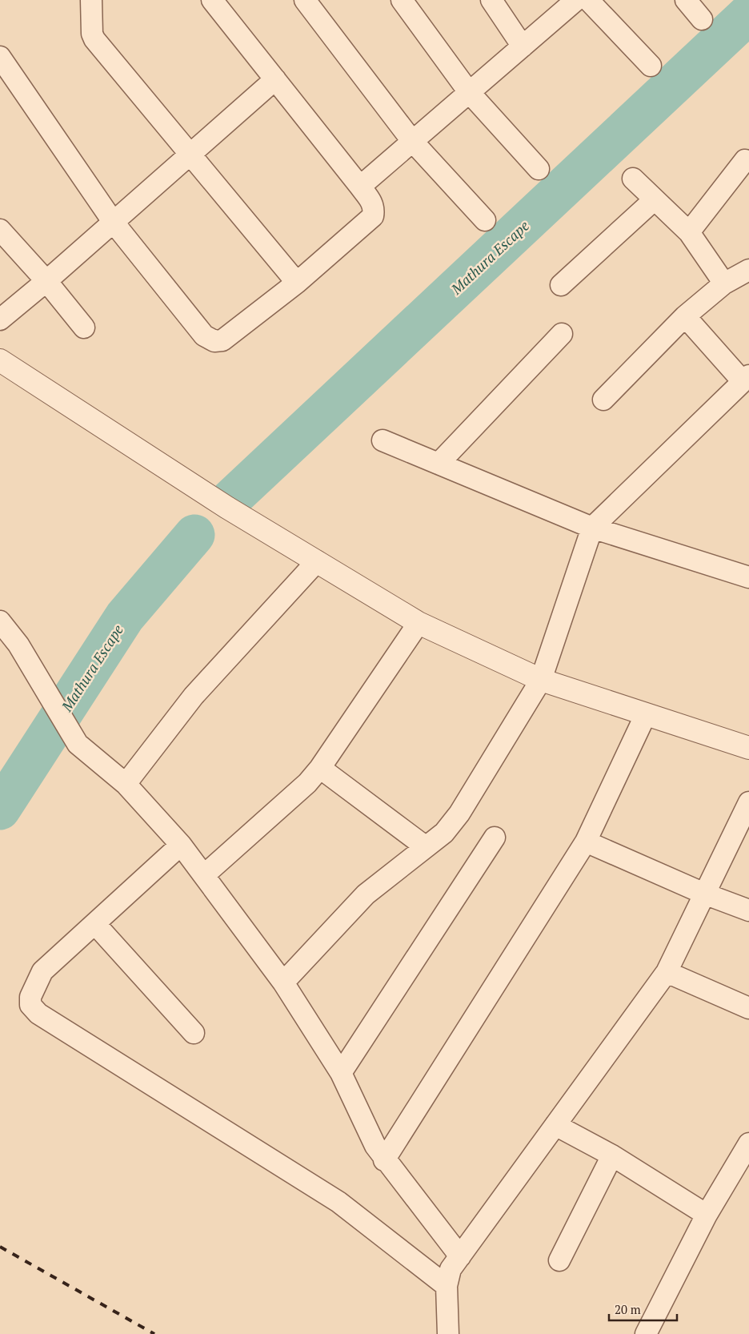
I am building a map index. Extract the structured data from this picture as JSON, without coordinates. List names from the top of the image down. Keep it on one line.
{"water":["Mathura Escape"],"scale_bar":"20 m"}
